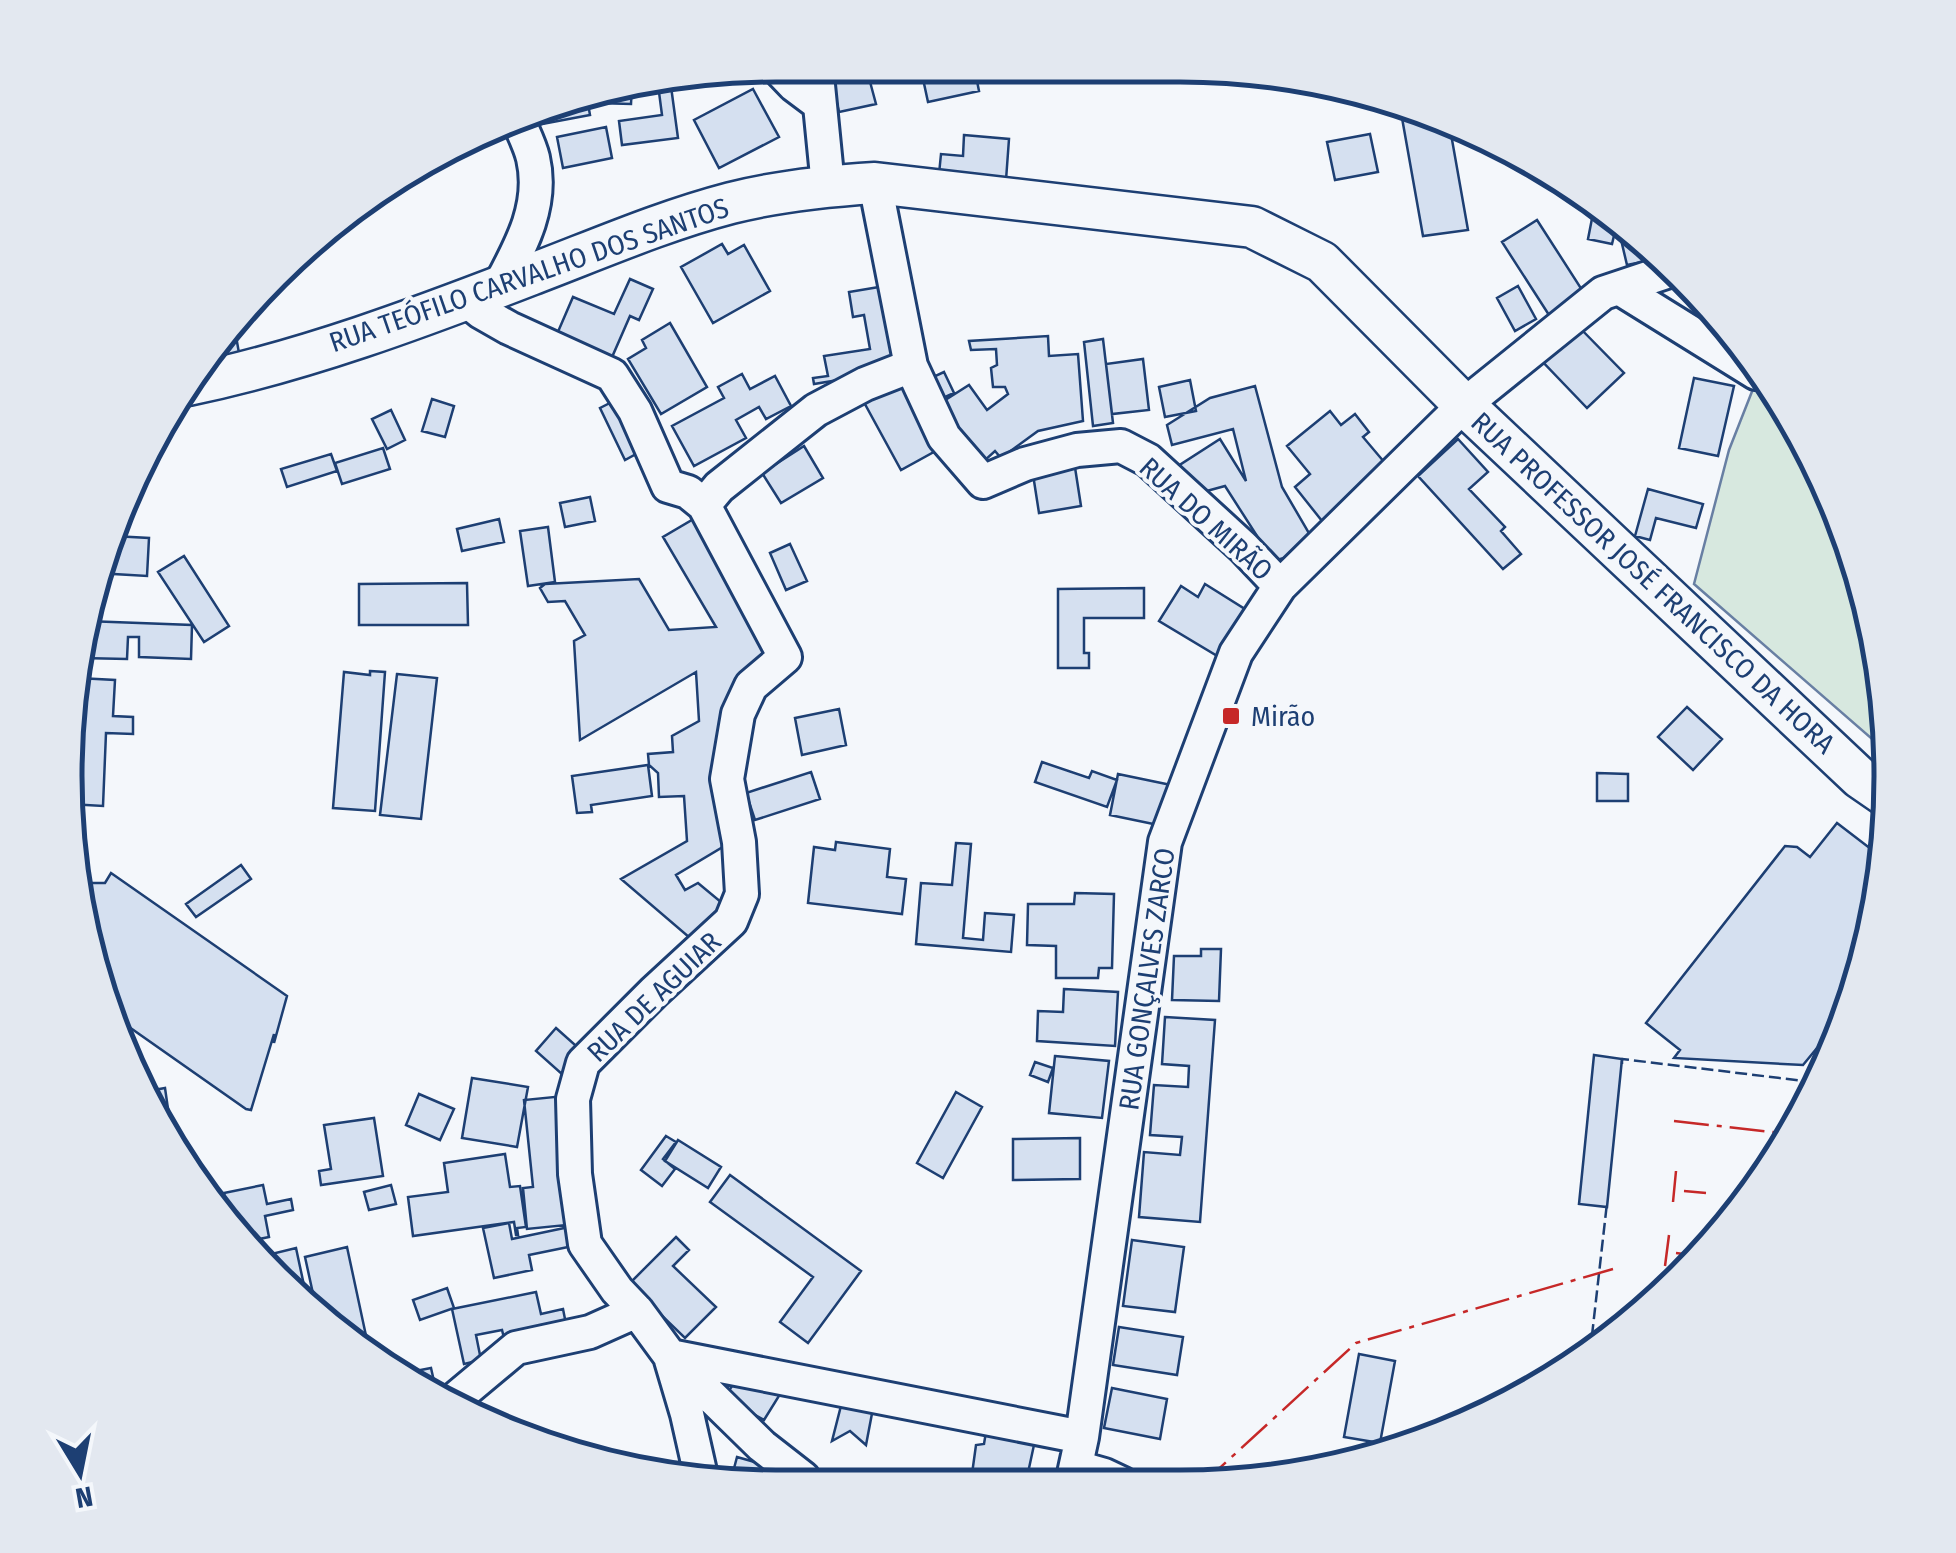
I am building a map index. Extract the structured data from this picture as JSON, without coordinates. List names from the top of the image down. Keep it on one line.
{"streets":{"main road":["RUA TEÓFILO CARVALHO DOS SANTOS","RUA PROFESSOR JOSÉ FRANCISCO DA HORA"],"street":["RUA DO MIRÃO","RUA GONÇALVES ZARCO","RUA DE AGUIAR"]},"crossings":[["RUA TEÓFILO CARVALHO DOS SANTOS","RUA DO MIRÃO"],["RUA TEÓFILO CARVALHO DOS SANTOS","RUA PROFESSOR JOSÉ FRANCISCO DA HORA"],["RUA TEÓFILO CARVALHO DOS SANTOS","RUA GONÇALVES ZARCO"],["RUA TEÓFILO CARVALHO DOS SANTOS","RUA DE AGUIAR"],["RUA DO MIRÃO","RUA GONÇALVES ZARCO"],["RUA PROFESSOR JOSÉ FRANCISCO DA HORA","RUA GONÇALVES ZARCO"]],"places":{"transit":["Mirão"]},"north":"bottom"}
